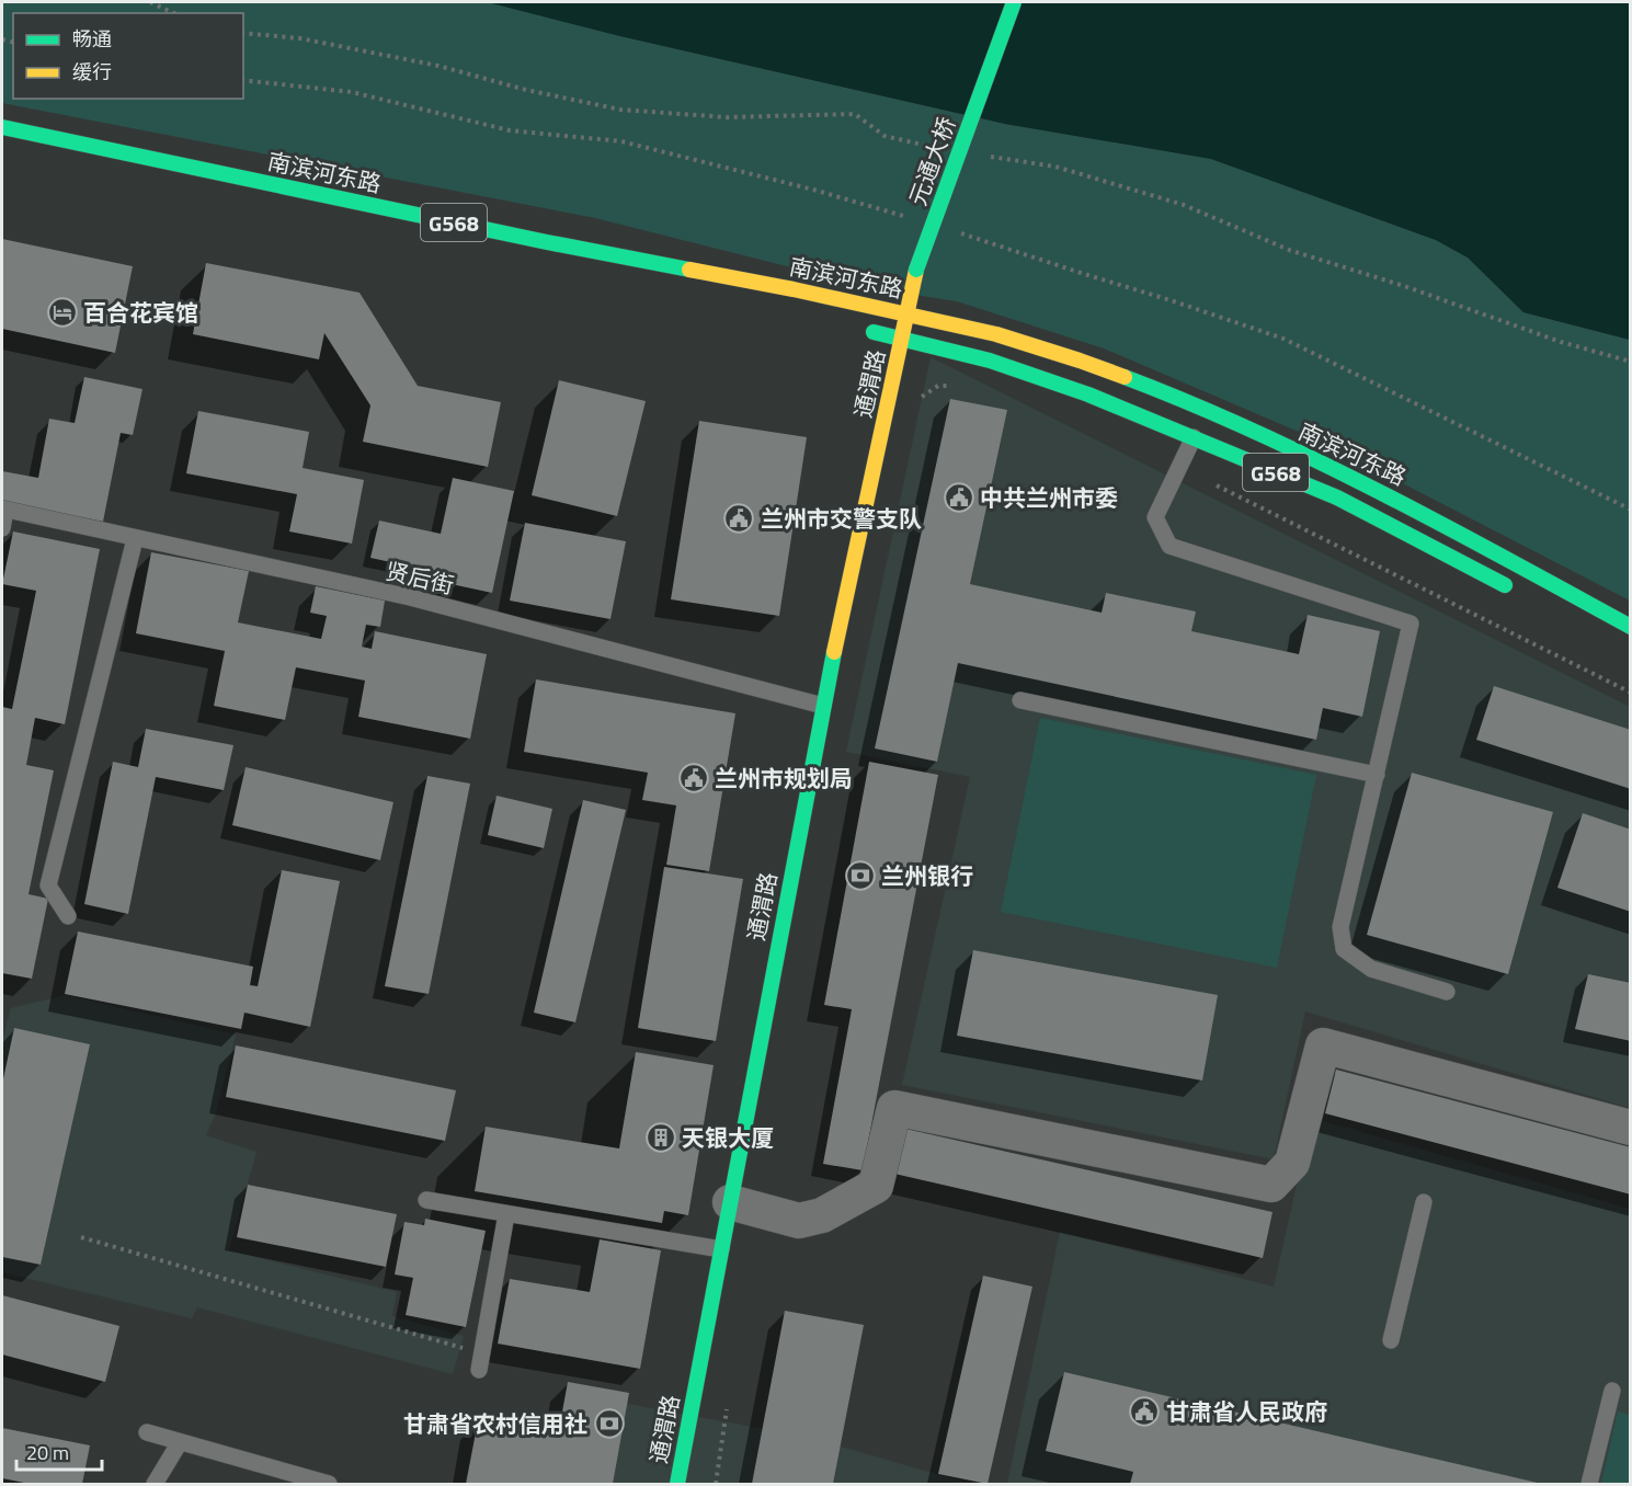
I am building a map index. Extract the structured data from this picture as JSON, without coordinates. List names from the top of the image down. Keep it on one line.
{"streets":{"main road":["元通大桥","南滨河东路","G568","通渭路"],"lane":["贤后街"]},"crossings":[["元通大桥","南滨河东路"],["元通大桥","通渭路"],["南滨河东路","通渭路"],["通渭路","贤后街"]],"places":{"hotel":["百合花宾馆"],"public building":["中共兰州市委","兰州市交警支队","兰州市规划局","甘肃省人民政府"],"bank":["兰州银行","甘肃省农村信用社"],"building":["天银大厦"]},"legend":["畅通","缓行"],"scale_bar":"20 m"}
